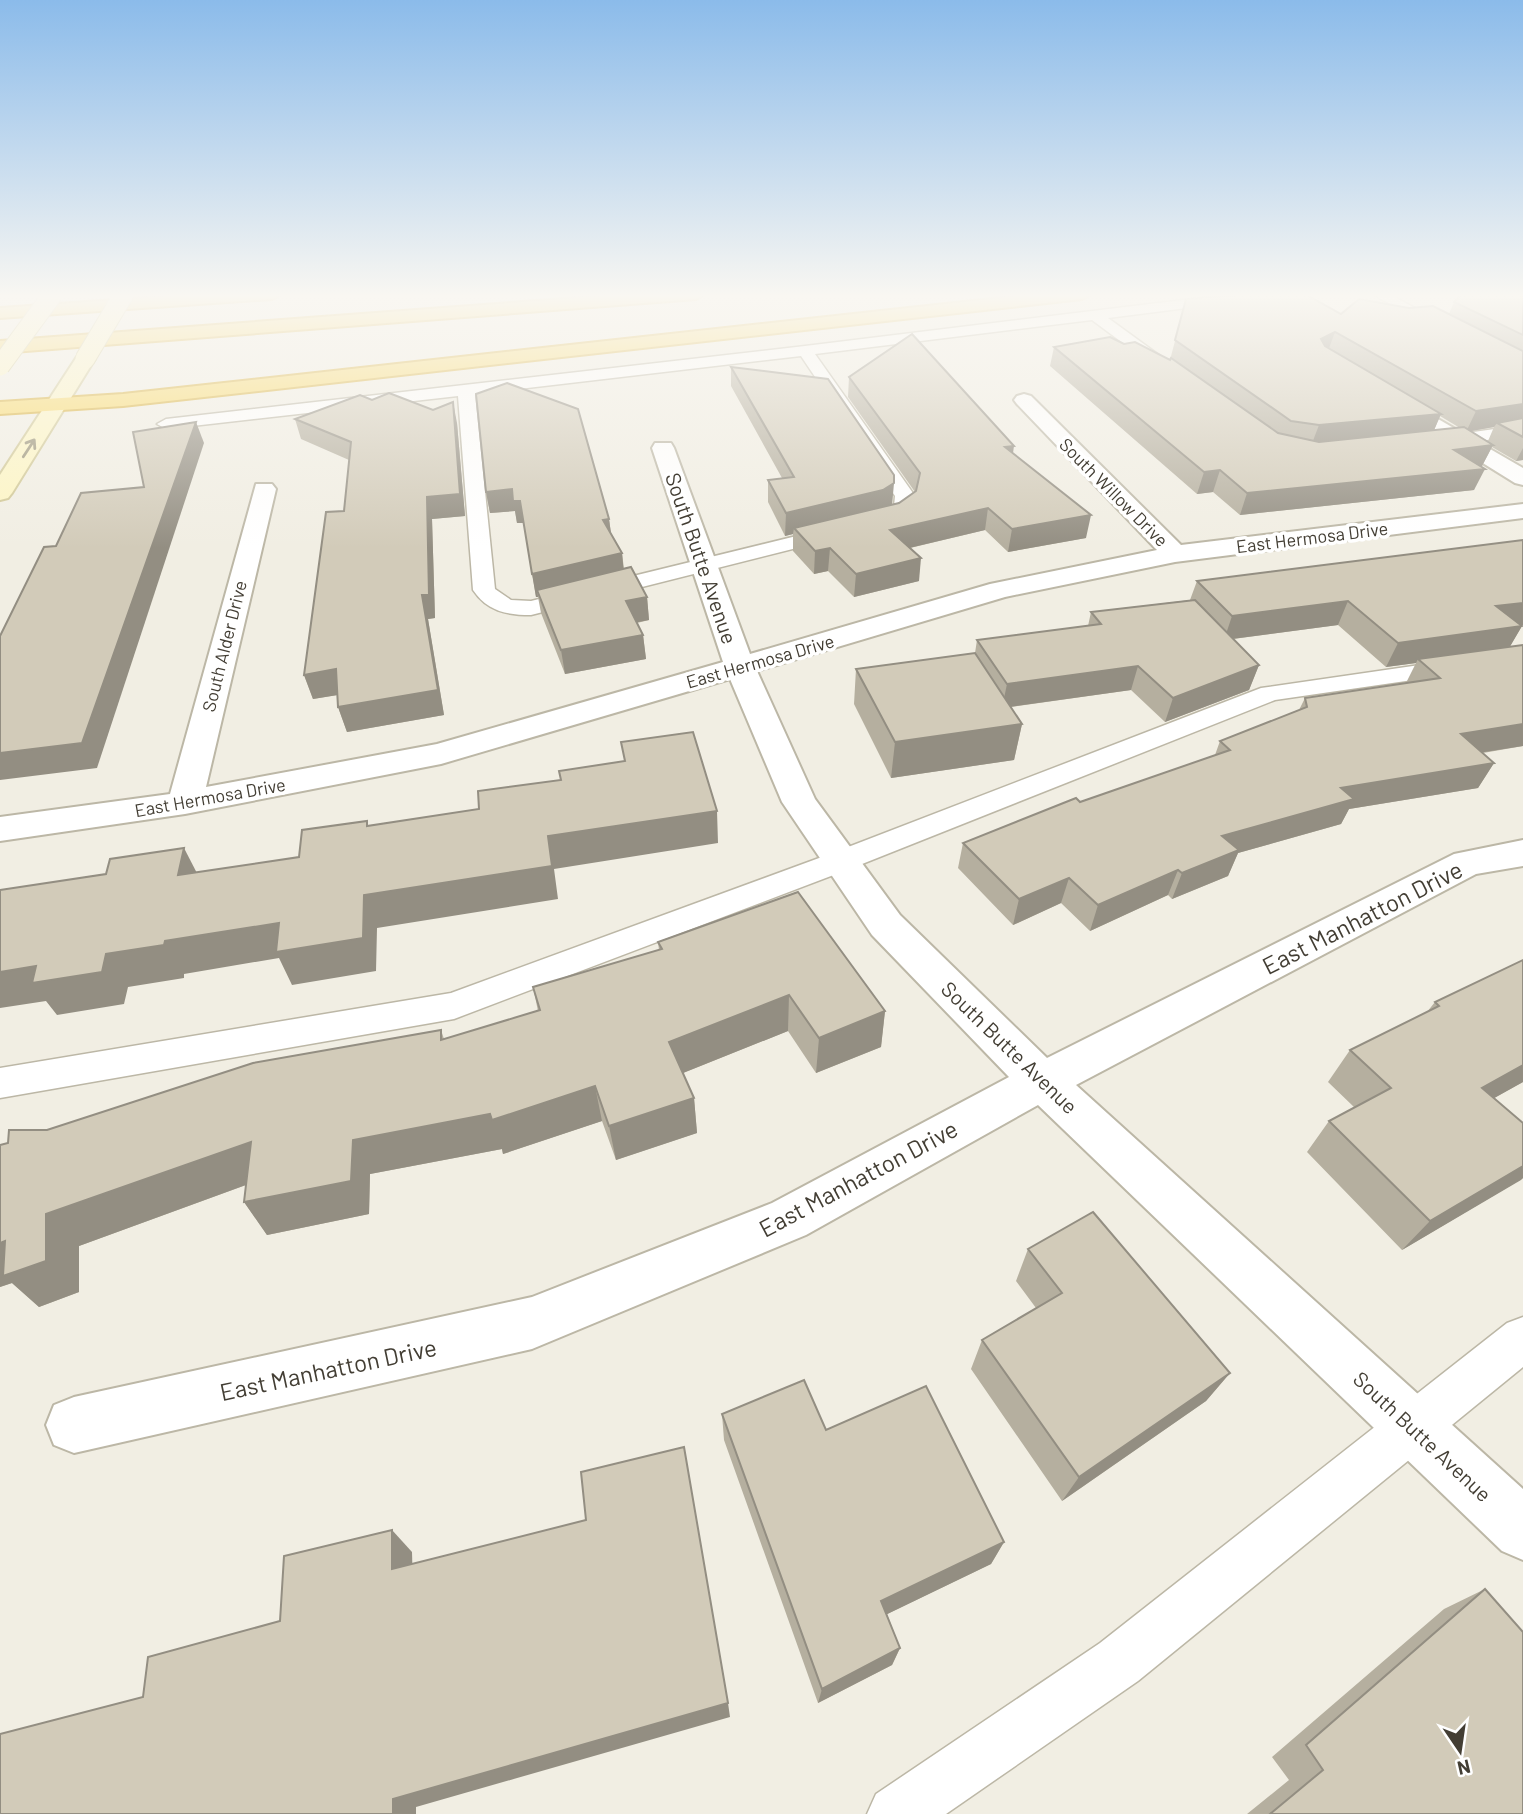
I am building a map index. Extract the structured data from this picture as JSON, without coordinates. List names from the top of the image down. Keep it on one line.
{"streets":{"street":["South Willow Drive","East Hermosa Drive","South Butte Avenue","South Alder Drive","East Manhatton Drive"]},"crossings":[["South Willow Drive","East Hermosa Drive"],["East Hermosa Drive","South Butte Avenue"],["East Hermosa Drive","South Alder Drive"],["South Butte Avenue","East Manhatton Drive"]],"north":"bottom"}
